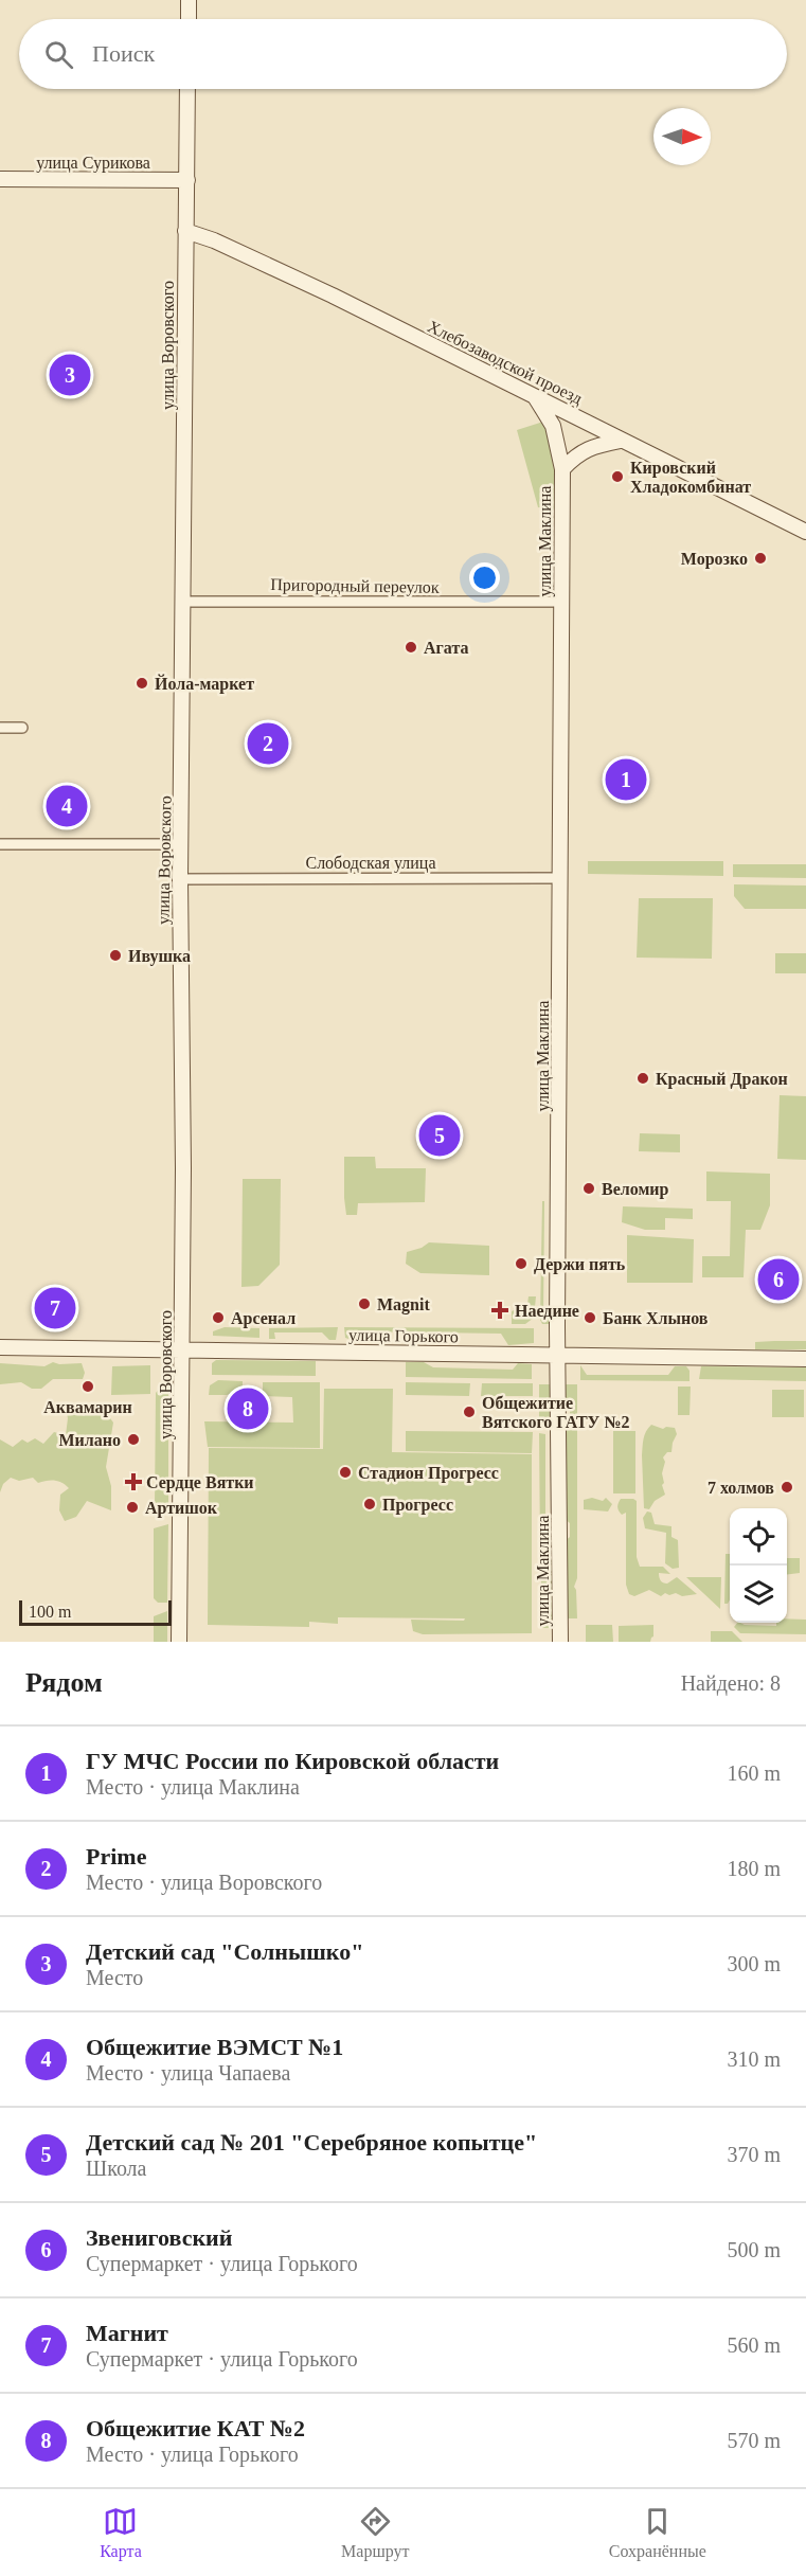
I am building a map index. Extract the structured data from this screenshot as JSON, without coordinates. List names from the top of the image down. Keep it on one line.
{"streets":{"street":["улица Сурикова","улица Воровского","Хлебозаводской проезд","улица Маклина","Пригородный переулок","Слободская улица","улица Горького"]},"crossings":[["улица Сурикова","улица Воровского"],["улица Воровского","Хлебозаводской проезд"],["улица Воровского","Пригородный переулок"],["улица Воровского","Слободская улица"],["улица Воровского","улица Горького"],["Хлебозаводской проезд","улица Маклина"],["улица Маклина","Пригородный переулок"],["улица Маклина","Слободская улица"],["улица Маклина","улица Горького"]],"places":{"other":["Кировский Хладокомбинат","Морозко","Агата","Йола-маркет","Ивушка","Красный Дракон","Веломир","Держи пять","Magnit","Арсенал","Банк Хлынов","Аквамарин","Общежитие Вятского ГАТУ №2","Милано","Стадион Прогресс","7 холмов","Прогресс","Артишок"],"health":["Наедине","Сердце Вятки"]},"scale_bar":"100 m","north":"right","page":{"search":"Поиск","pins":["3","2","1","4","5","6","7","8"],"scale":"100 m","heading":["Рядом","Найдено: 8"],"list":[{"mark":"1","name":"ГУ МЧС России по Кировской области","note":"Место · улица Маклина","value":"160 m"},{"mark":"2","name":"Prime","note":"Место · улица Воровского","value":"180 m"},{"mark":"3","name":"Детский сад \"Солнышко\"","note":"Место","value":"300 m"},{"mark":"4","name":"Общежитие ВЭМСТ №1","note":"Место · улица Чапаева","value":"310 m"},{"mark":"5","name":"Детский сад № 201 \"Серебряное копытце\"","note":"Школа","value":"370 m"},{"mark":"6","name":"Звениговский","note":"Супермаркет · улица Горького","value":"500 m"},{"mark":"7","name":"Магнит","note":"Супермаркет · улица Горького","value":"560 m"},{"mark":"8","name":"Общежитие КАТ №2","note":"Место · улица Горького","value":"570 m"}],"nav":["Карта","Маршрут","Сохранённые"]}}
